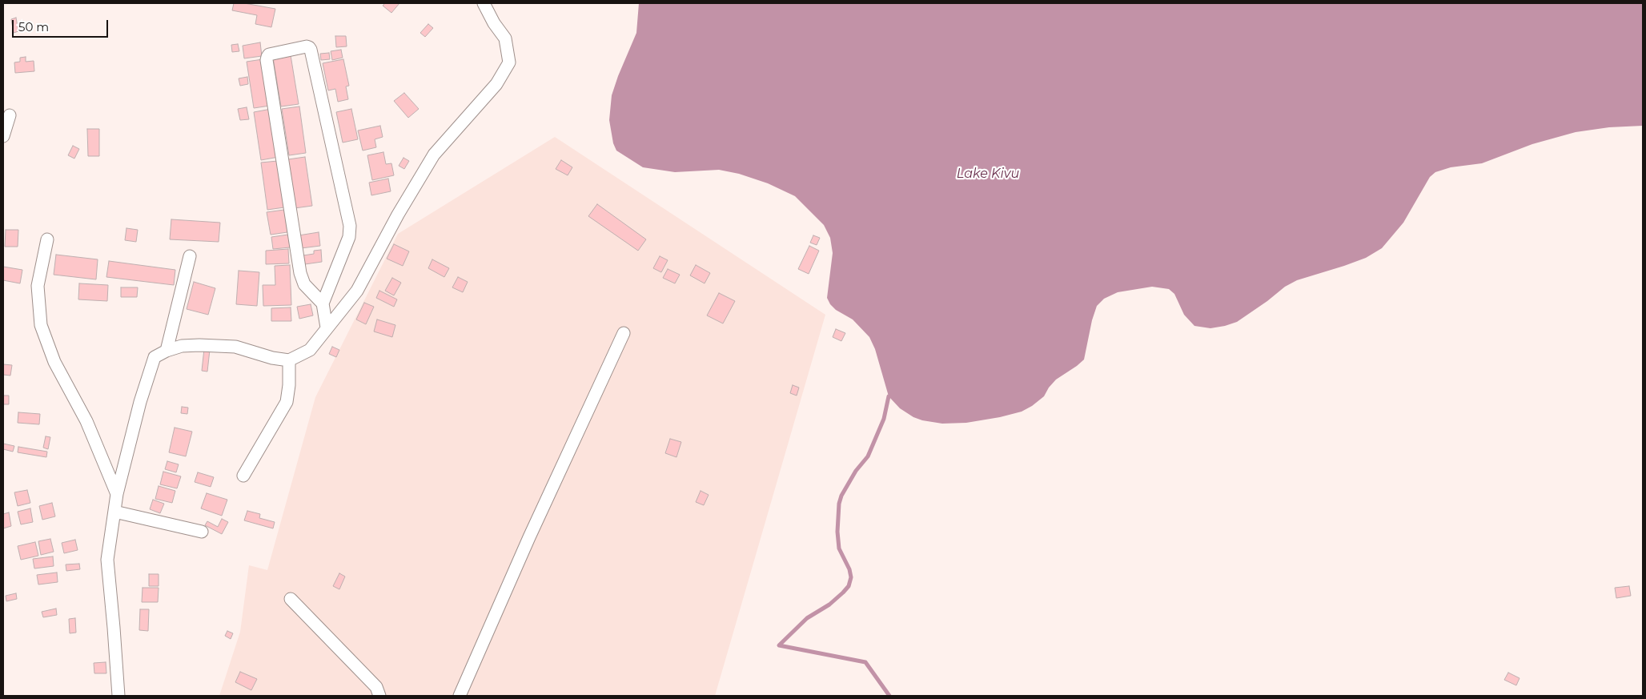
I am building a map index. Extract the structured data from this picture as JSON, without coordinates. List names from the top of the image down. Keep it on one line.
{"water":["Lake Kivu"],"scale_bar":"50 m"}
